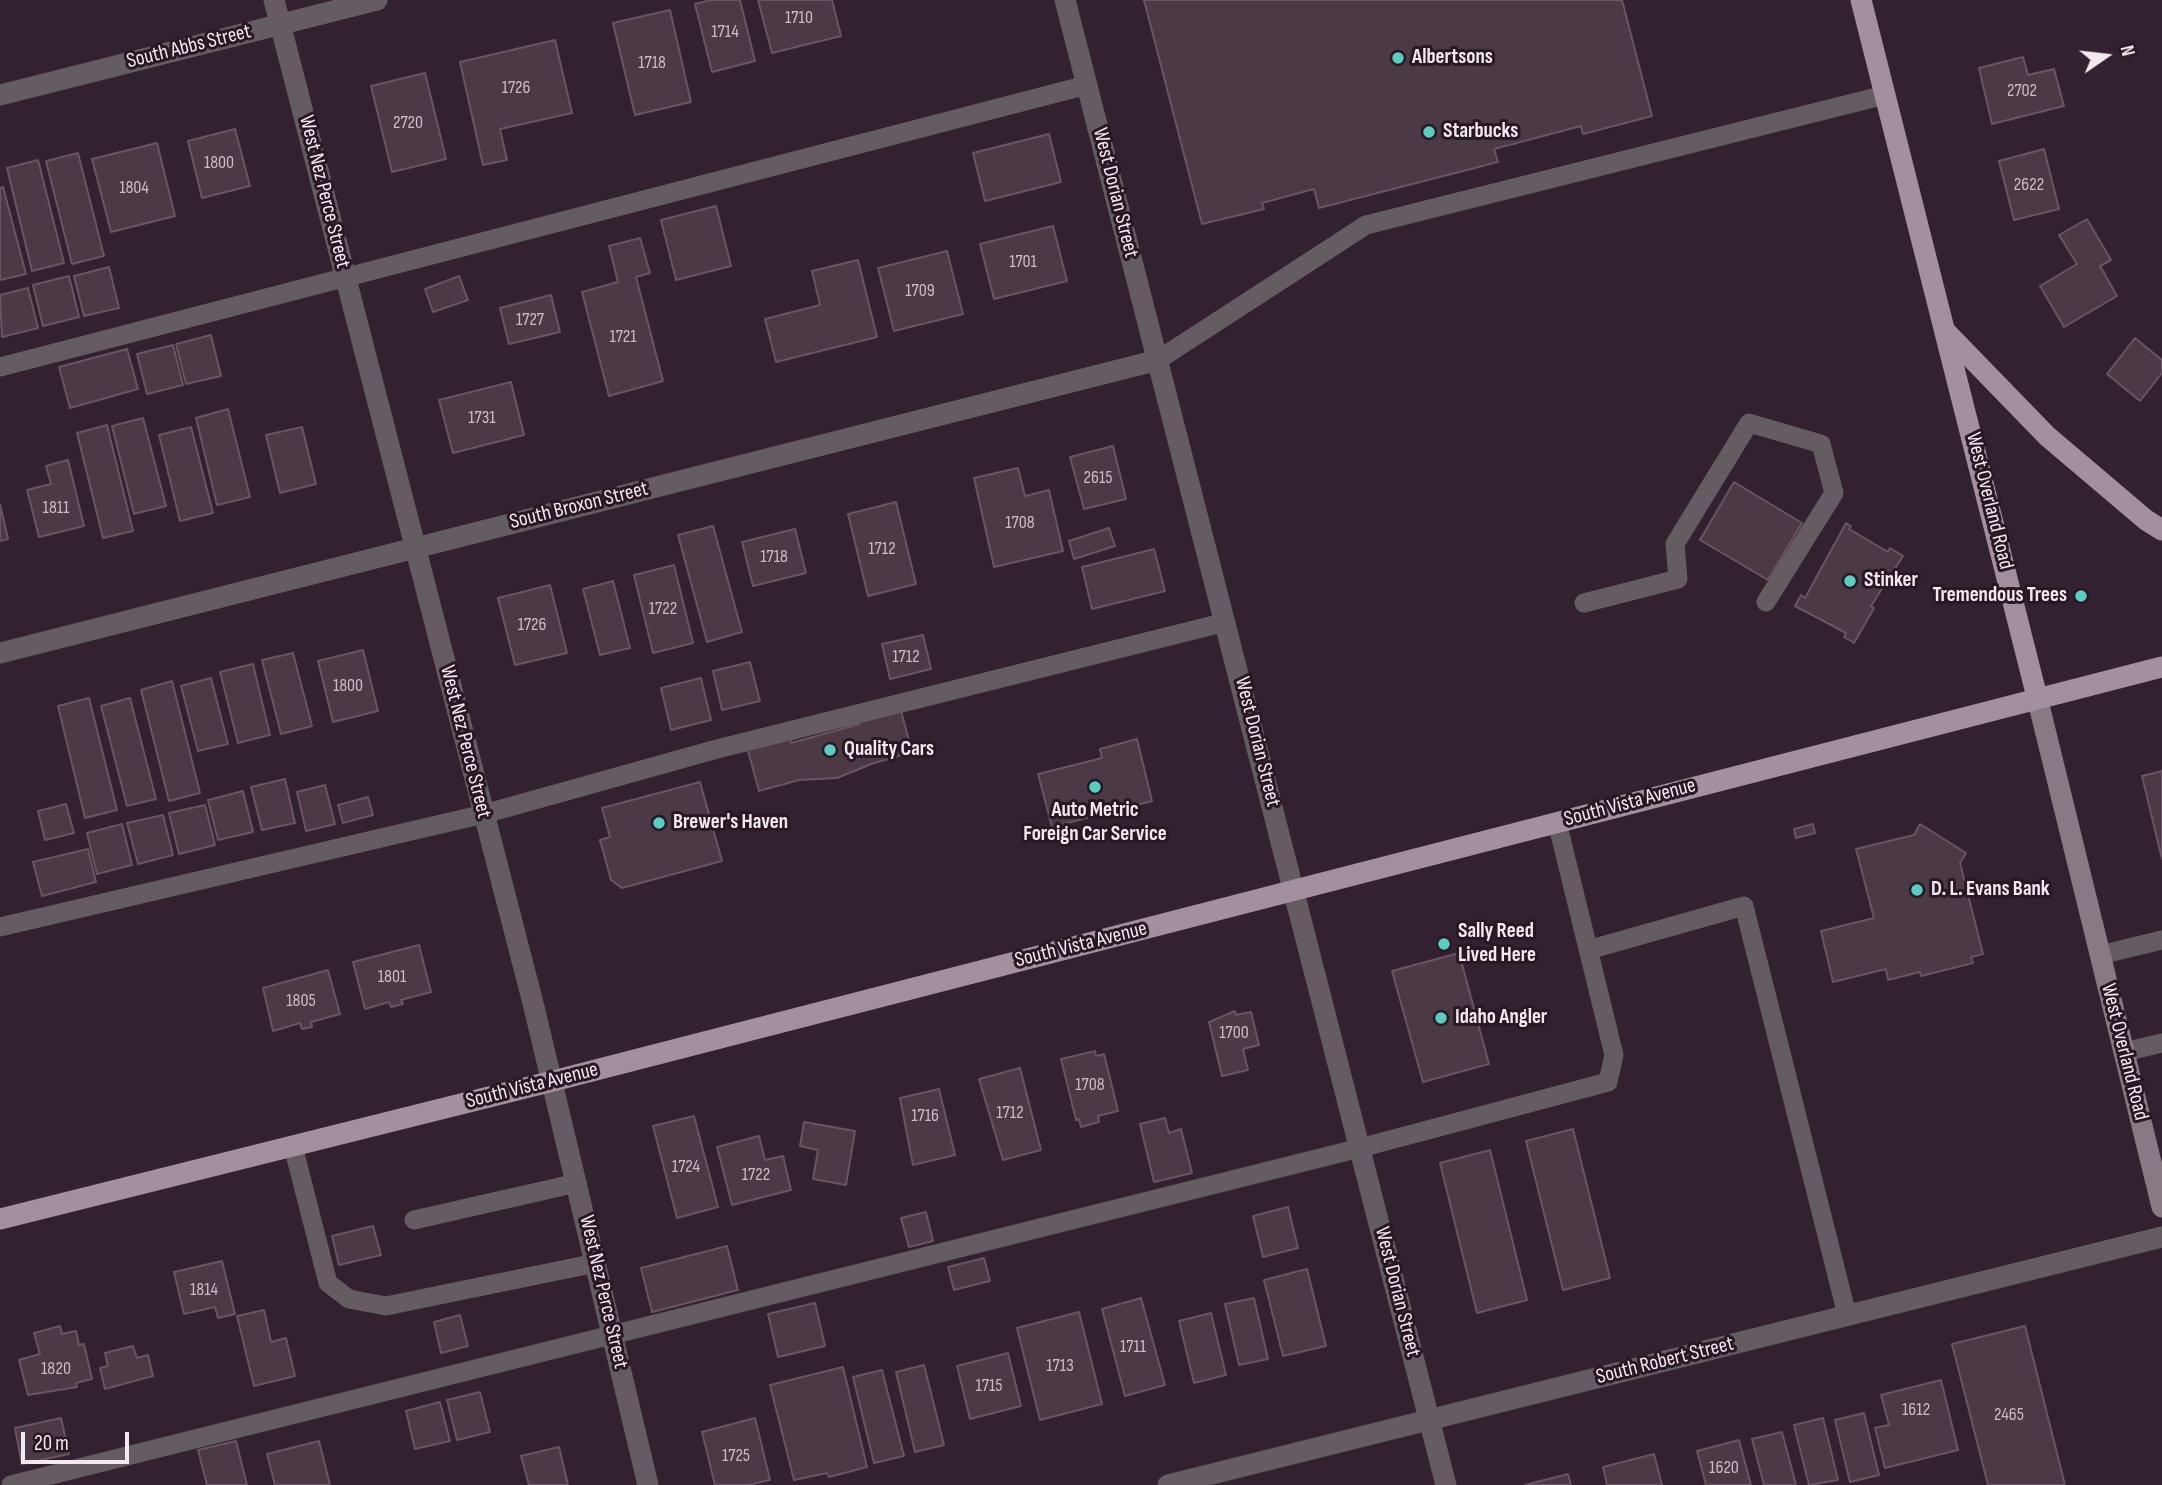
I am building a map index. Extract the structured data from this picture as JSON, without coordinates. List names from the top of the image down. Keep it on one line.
{"streets":{"main road":["West Overland Road","South Vista Avenue"],"street":["South Abbs Street","West Nez Perce Street","West Dorian Street","South Broxon Street","South Robert Street"]},"crossings":[["South Abbs Street","West Nez Perce Street"],["West Nez Perce Street","South Broxon Street"],["West Nez Perce Street","South Vista Avenue"],["West Dorian Street","South Broxon Street"],["West Dorian Street","South Vista Avenue"],["West Dorian Street","South Robert Street"],["West Overland Road","South Vista Avenue"]],"places":["Albertsons","Starbucks","Stinker","Tremendous Trees","Quality Cars","Auto Metric Foreign Car Service","Brewer's Haven","D. L. Evans Bank","Sally Reed Lived Here","Idaho Angler"],"house_numbers":["1710","1714","1718","1726","2702","2720","1800","2622","1804","1701","1709","1727","1721","1731","2615","1811","1708","1712","1718","1722","1726","1712","1800","1801","1805","1700","1708","1712","1716","1724","1722","1814","1711","1713","1820","1715","1612","2465","1725","1620"],"scale_bar":"20 m","north":"right"}
